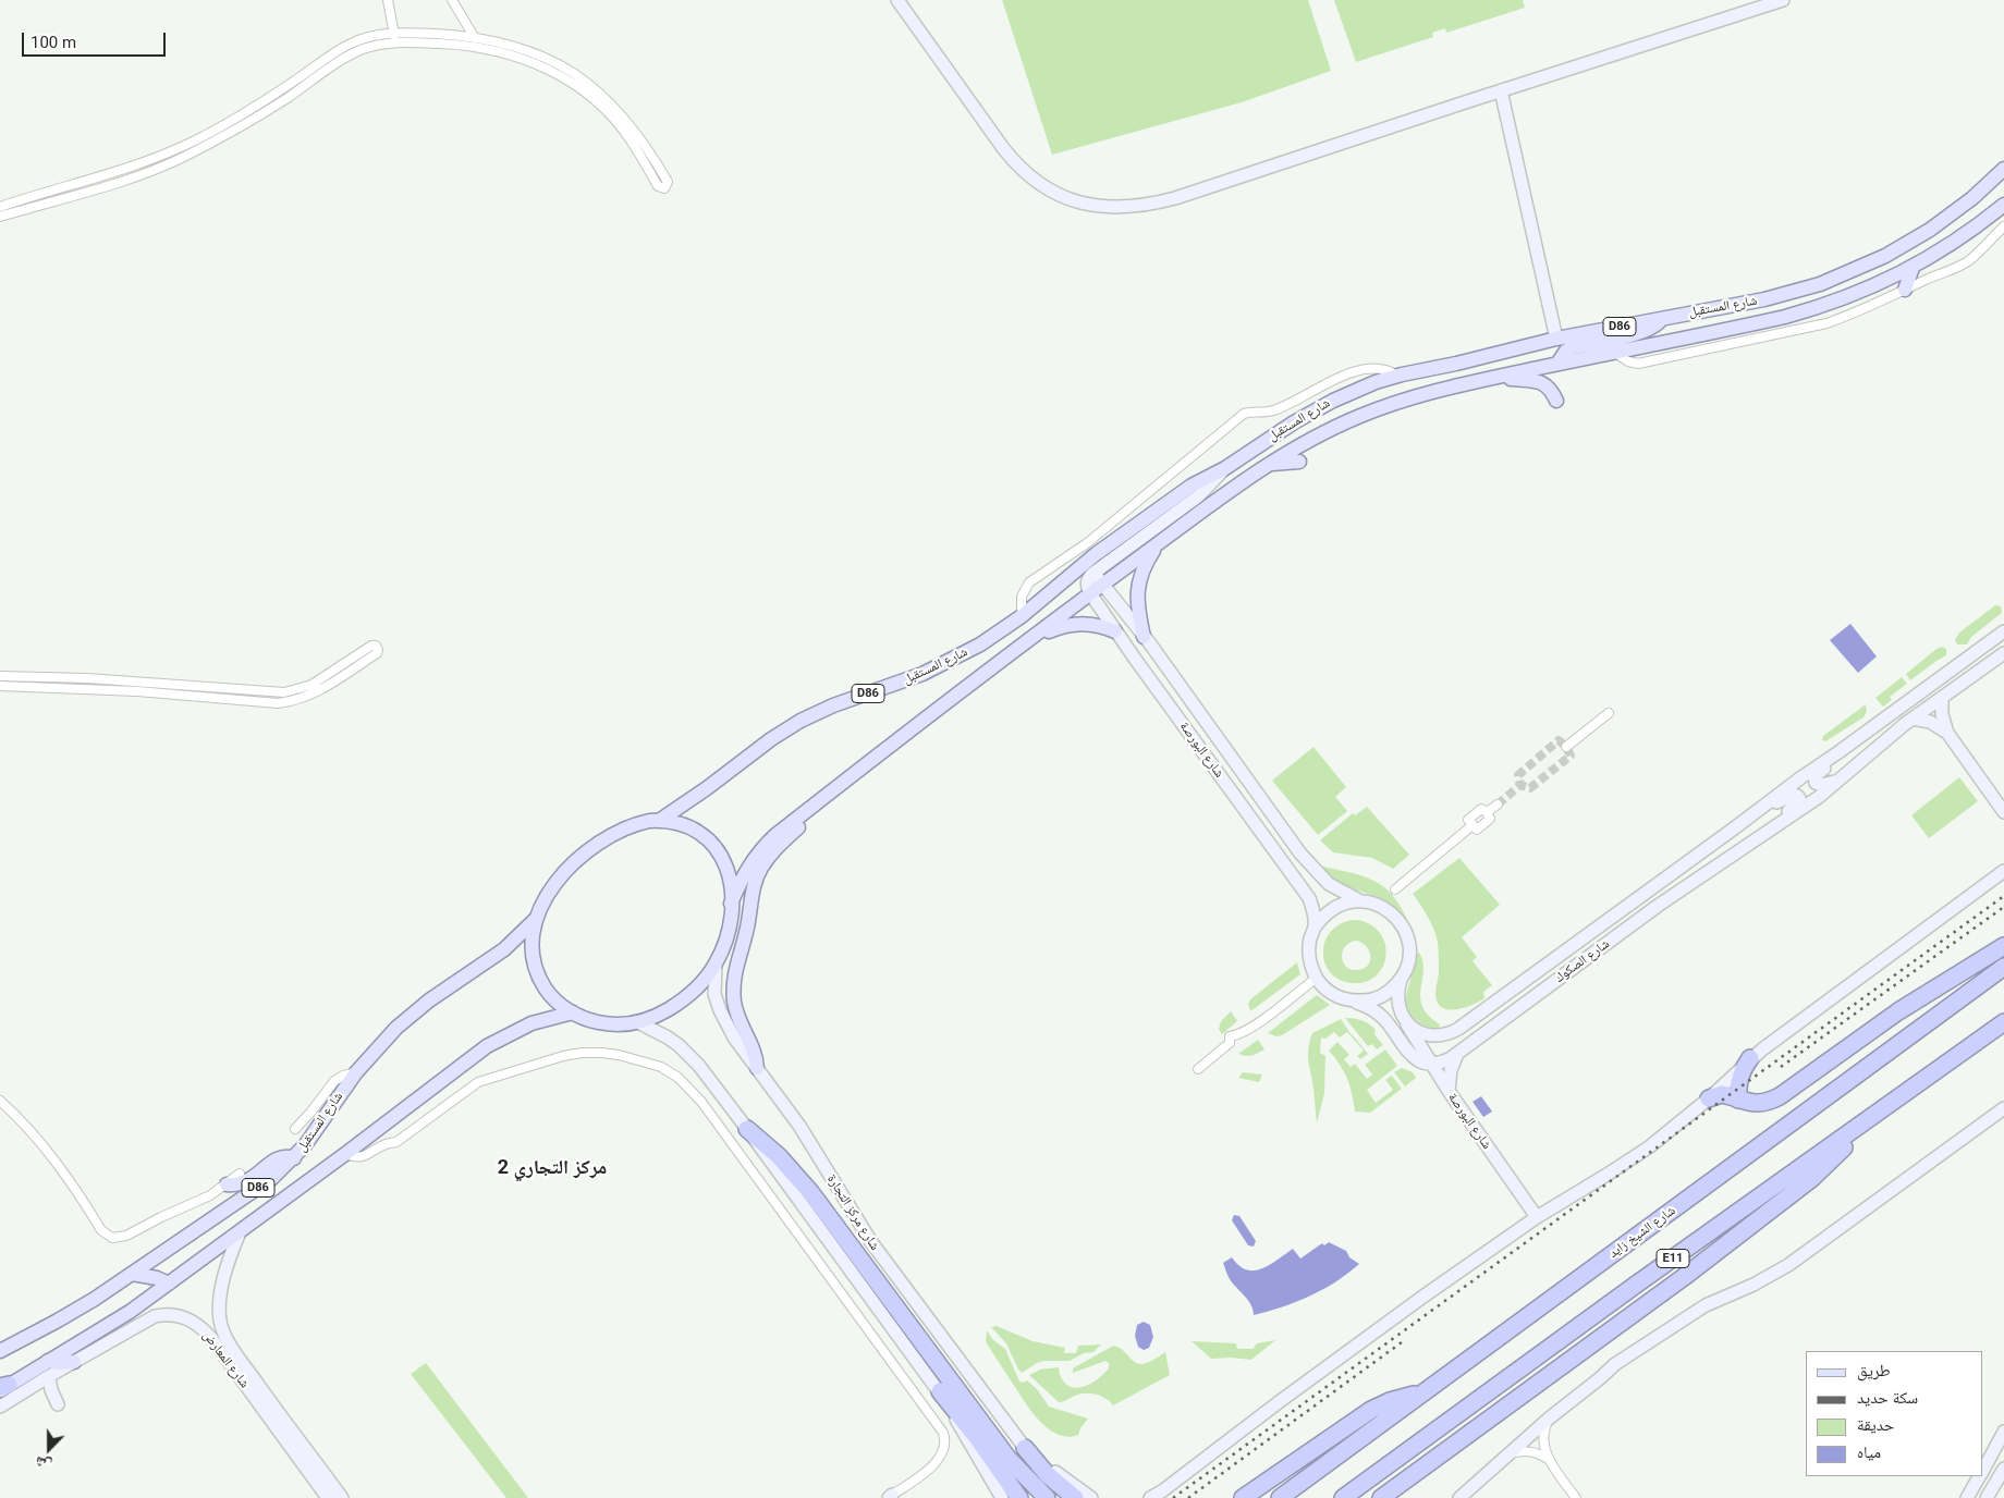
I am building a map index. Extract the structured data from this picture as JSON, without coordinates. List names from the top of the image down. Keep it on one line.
{"streets":{"highway":["شارع الشيخ زايد","E11"],"main road":["شارع المستقبل","D86"],"street":["شارع البورصة","شارع الصكوك","شارع مركز التجارة","شارع المعارض"]},"crossings":[["شارع المستقبل","شارع البورصة"],["D86","شارع المعارض"],["شارع البورصة","شارع الصكوك"]],"districts":["مركز التجاري 2"],"legend":["طريق","سكة حديد","حديقة","مياه"],"scale_bar":"100 m","north":"bottom"}
